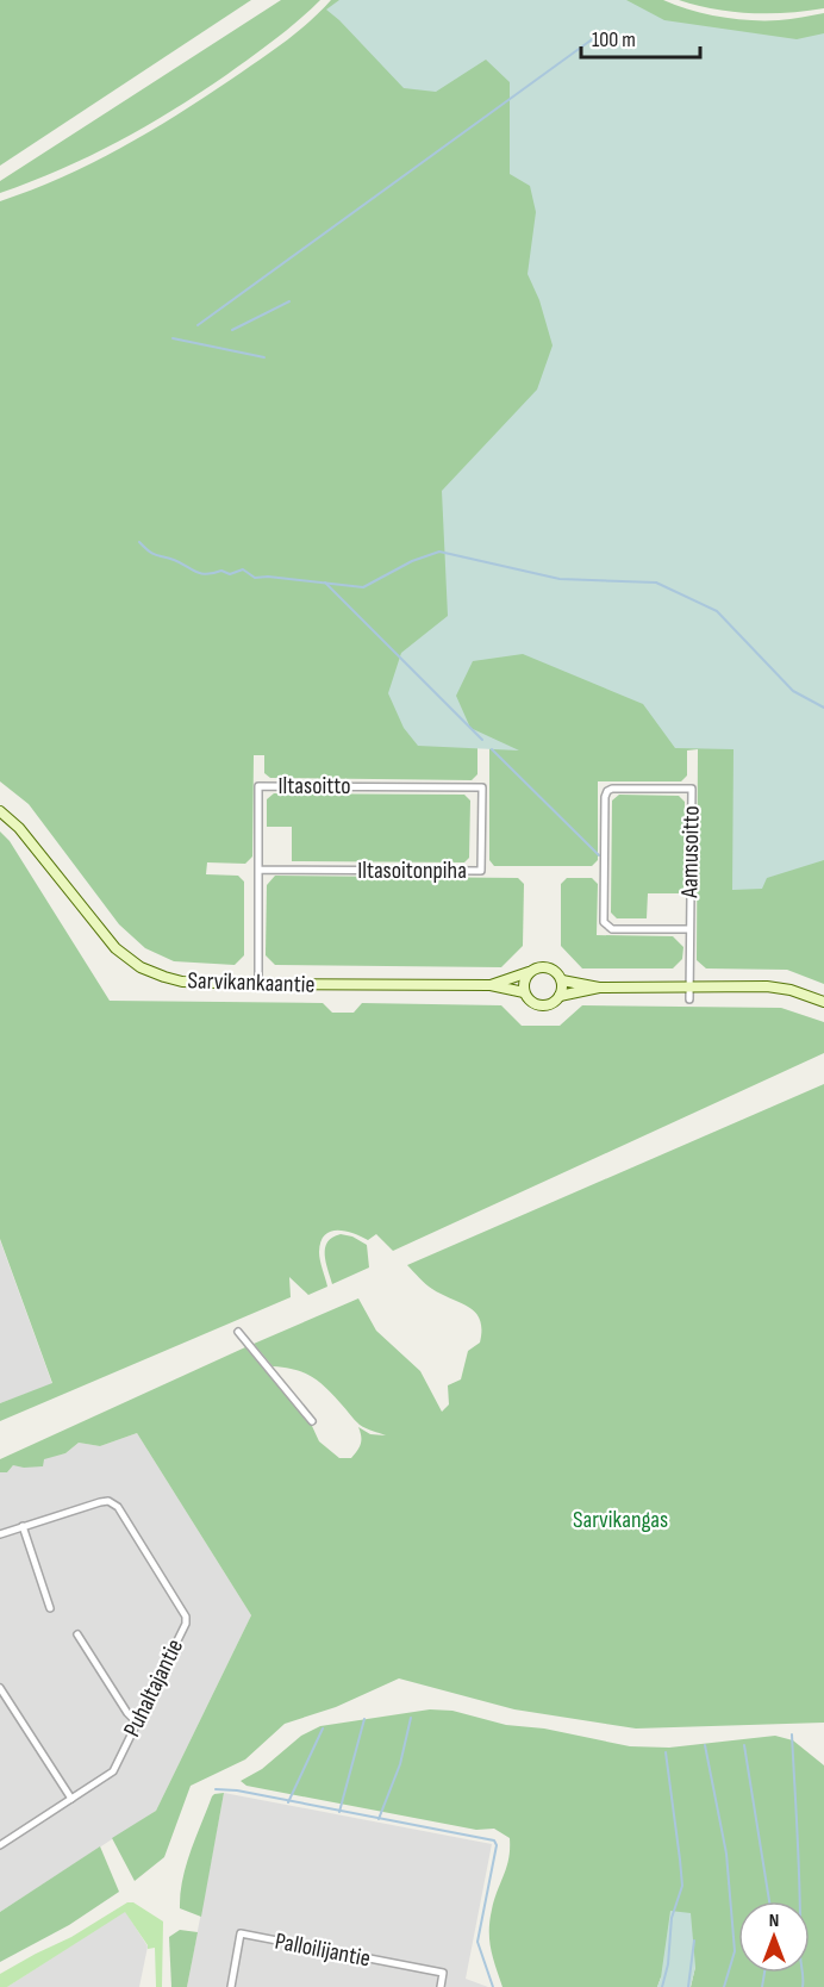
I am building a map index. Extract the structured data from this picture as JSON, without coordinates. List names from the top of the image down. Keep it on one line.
{"streets":{"street":["Iltasoitto","Aamusoitto","Iltasoitonpiha","Sarvikankaantie","Puhaltajantie","Palloilijantie"]},"crossings":[["Iltasoitto","Iltasoitonpiha"],["Iltasoitto","Sarvikankaantie"],["Aamusoitto","Sarvikankaantie"]],"parks":["Sarvikangas"],"scale_bar":"100 m","north":"top"}
